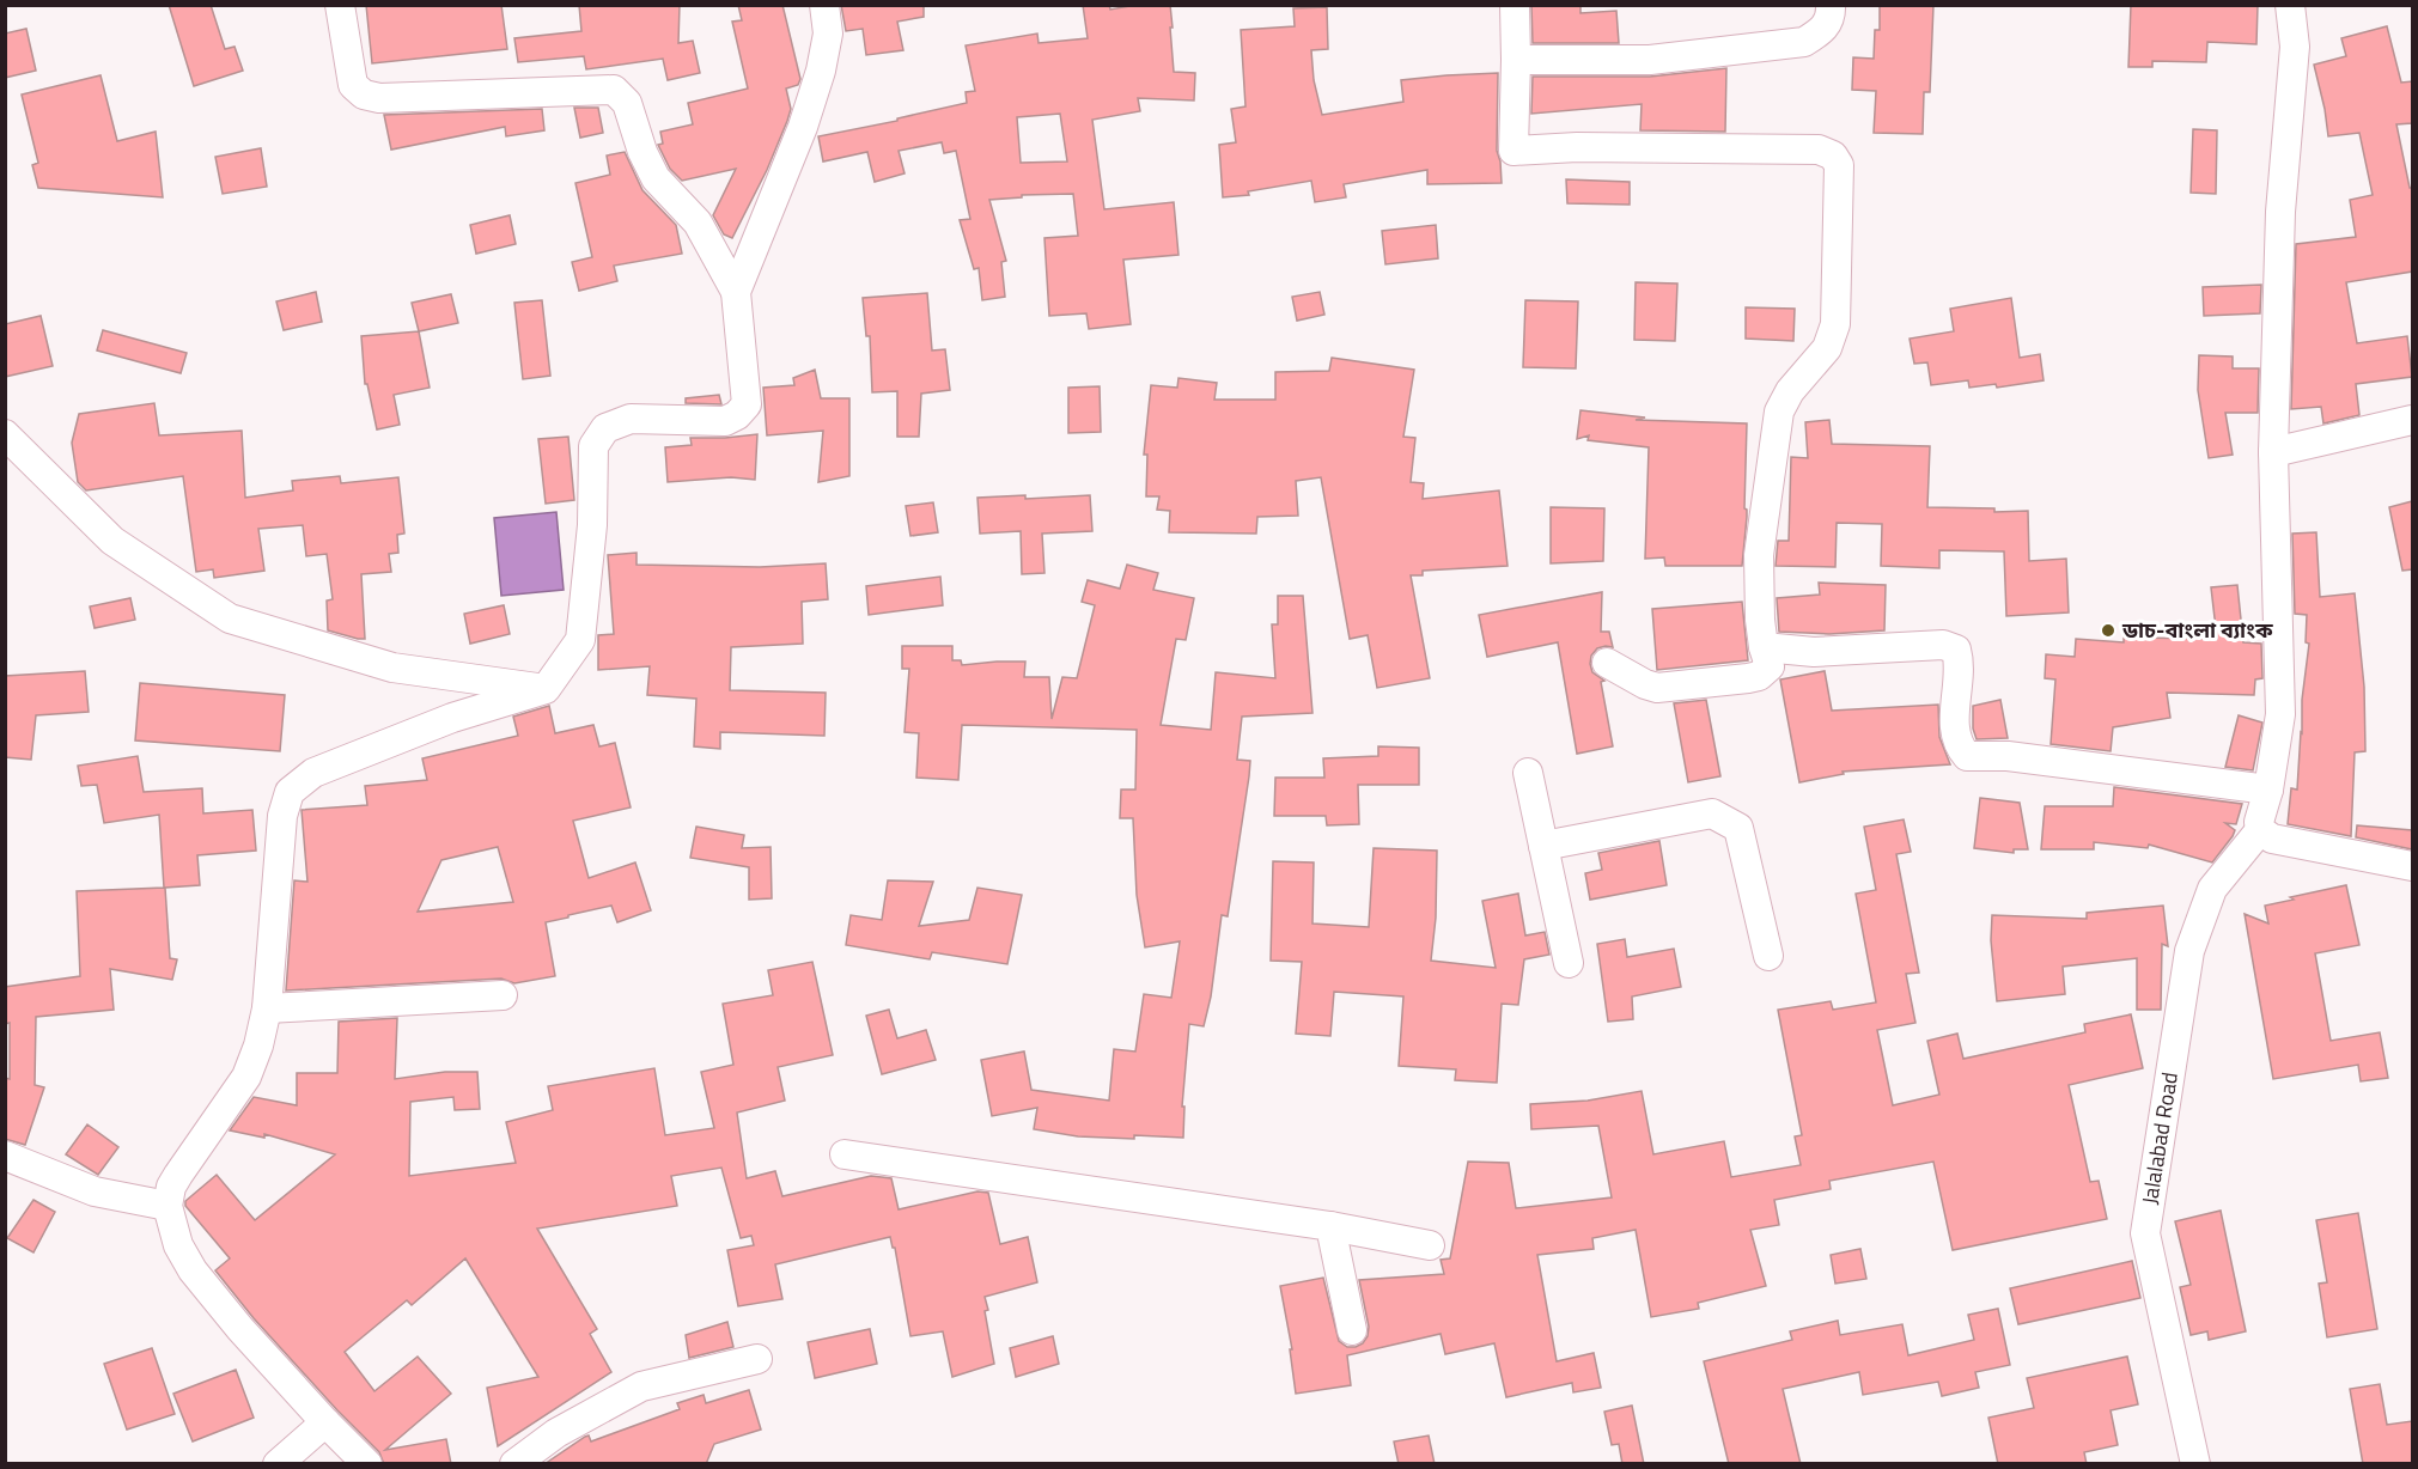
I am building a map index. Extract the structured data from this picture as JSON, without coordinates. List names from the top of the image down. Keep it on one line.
{"streets":{"street":["Jalalabad Road"]},"places":["ডাচ-বাংলা ব্যাংক"]}
